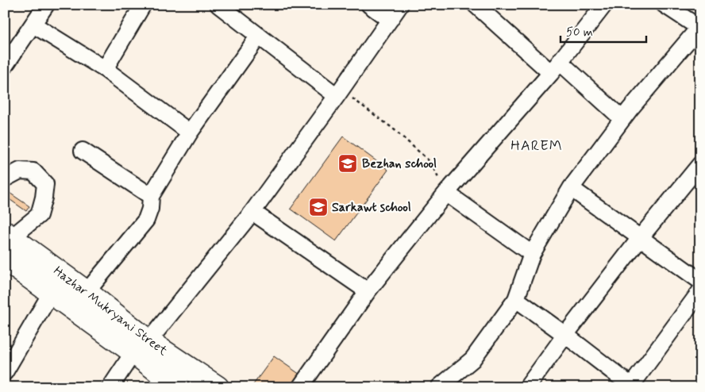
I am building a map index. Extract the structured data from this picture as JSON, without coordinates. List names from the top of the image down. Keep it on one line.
{"streets":{"highway":["Hazhar Mukryani Street"]},"districts":["HAREM"],"places":{"school or university":["Bezhan school","Sarkawt school"]},"scale_bar":"50 m"}
